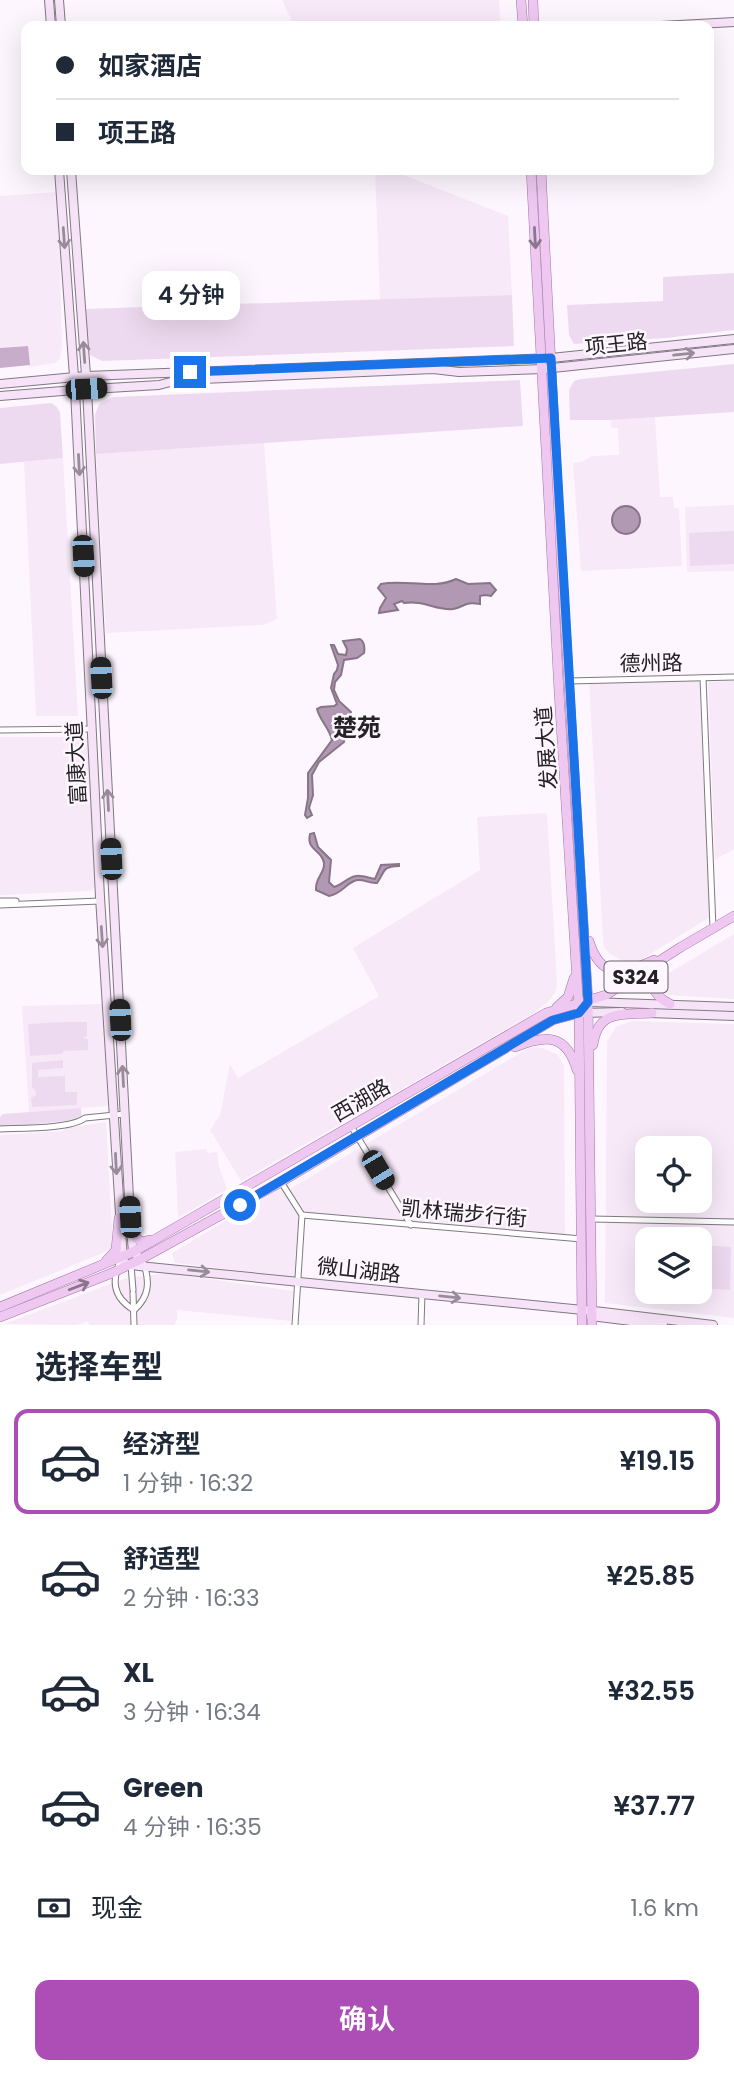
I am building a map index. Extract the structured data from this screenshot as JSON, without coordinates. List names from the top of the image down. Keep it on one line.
{"streets":{"main road":["发展大道","S324","西湖路"],"street":["项王路","德州路","富康大道","凯林瑞步行街","微山湖路"]},"crossings":[["项王路","发展大道"],["项王路","富康大道"],["德州路","发展大道"],["发展大道","西湖路"],["发展大道","凯林瑞步行街"],["发展大道","微山湖路"],["富康大道","西湖路"],["西湖路","微山湖路"]],"one_way":["微山湖路"],"districts":["楚苑"],"page":{"banner":["如家酒店","项王路"],"bubble":"4 分钟","heading":"选择车型","list":[{"name":"经济型","note":"1 分钟 · 16:32","value":"¥19.15"},{"name":"舒适型","note":"2 分钟 · 16:33","value":"¥25.85"},{"name":"XL","note":"3 分钟 · 16:34","value":"¥32.55"},{"name":"Green","note":"4 分钟 · 16:35","value":"¥37.77"}],"pay":["现金","1.6 km"],"buttons":"确认"}}
